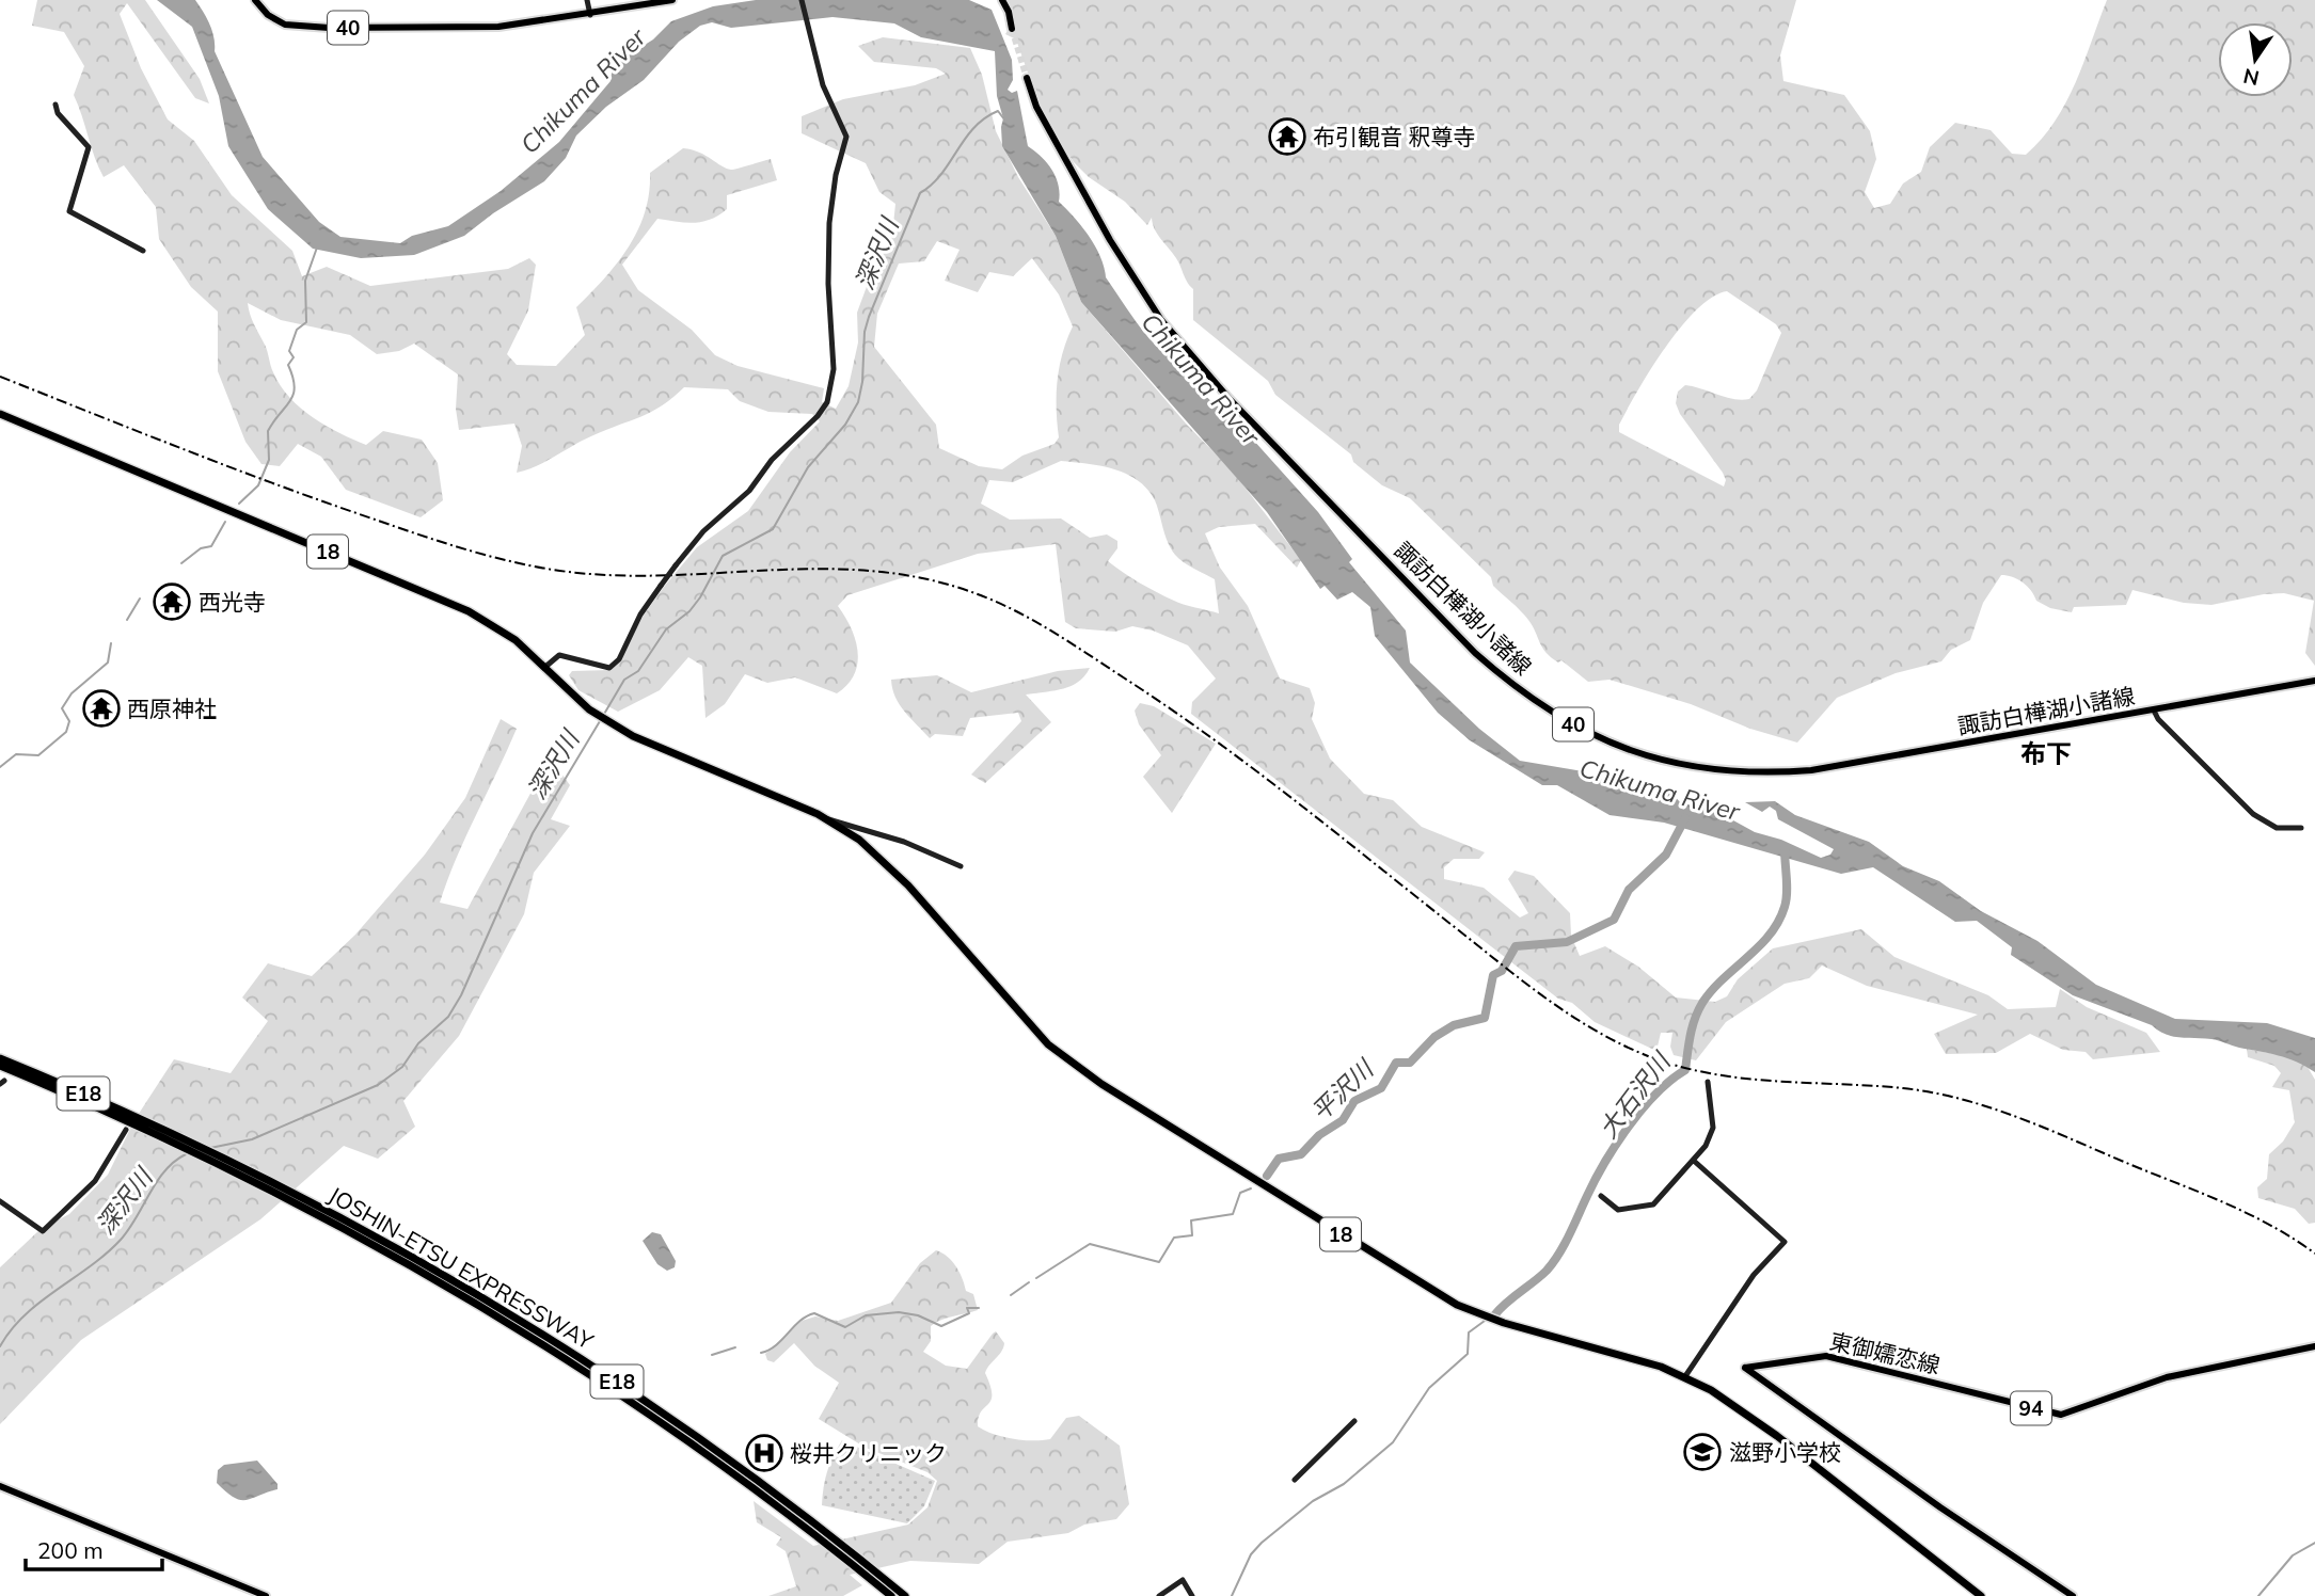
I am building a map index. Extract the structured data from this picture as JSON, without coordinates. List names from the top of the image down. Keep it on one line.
{"streets":{"highway":["18","E18","JOSHIN-ETSU EXPRESSWAY"],"main road":["40","諏訪白樺湖小諸線","東御嬬恋線","94"]},"districts":["布下"],"water":["Chikuma River","深沢川","平沢川","大石沢川"],"places":{"temple":["布引観音 釈尊寺","西光寺","西原神社"],"school or university":["滋野小学校"],"hospital":["桜井クリニック"]},"scale_bar":"200 m","north":"bottom"}
